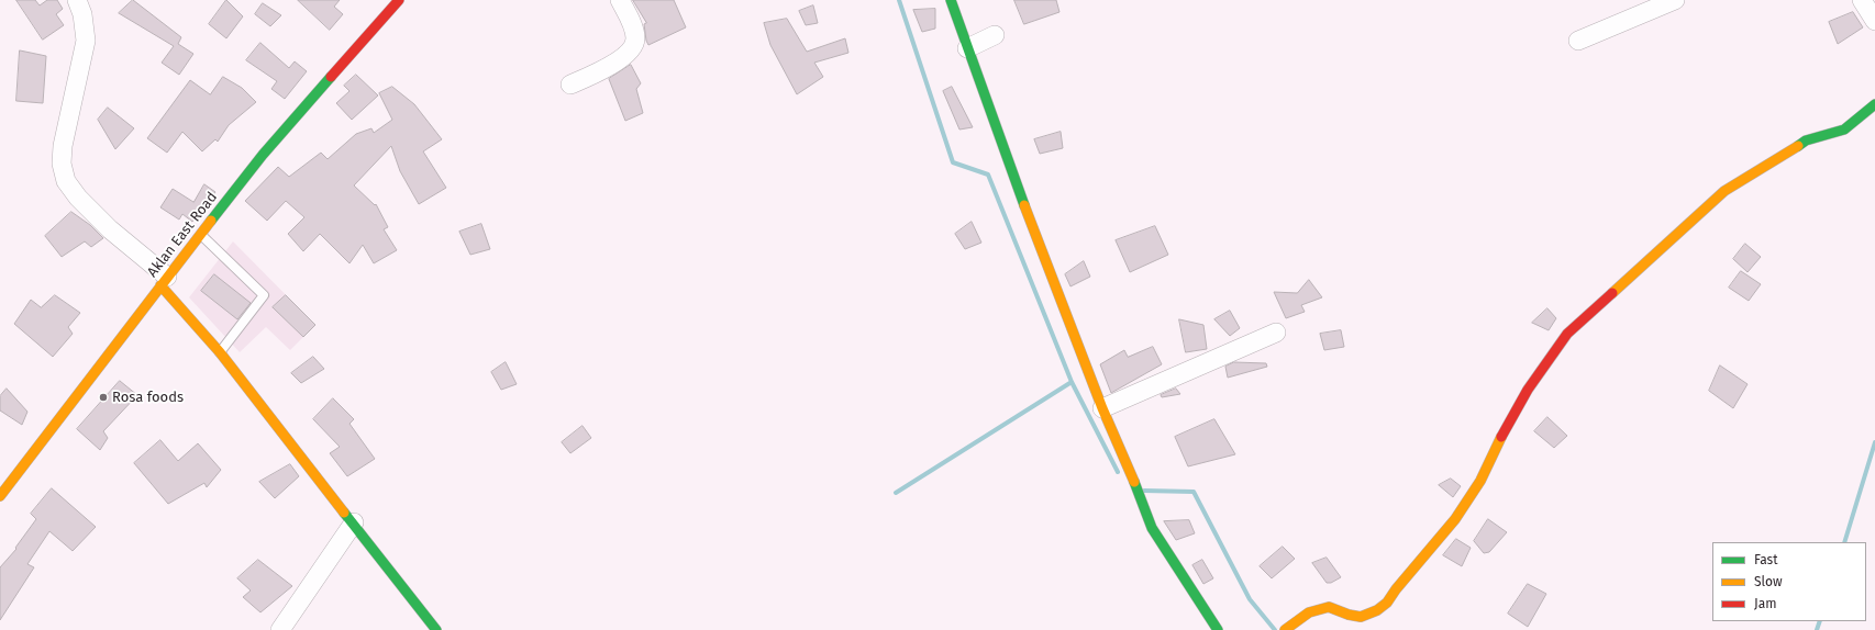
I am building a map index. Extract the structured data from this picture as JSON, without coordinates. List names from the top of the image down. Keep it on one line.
{"streets":{"street":["Aklan East Road"]},"places":["Rosa foods"],"legend":["Fast","Slow","Jam"]}
